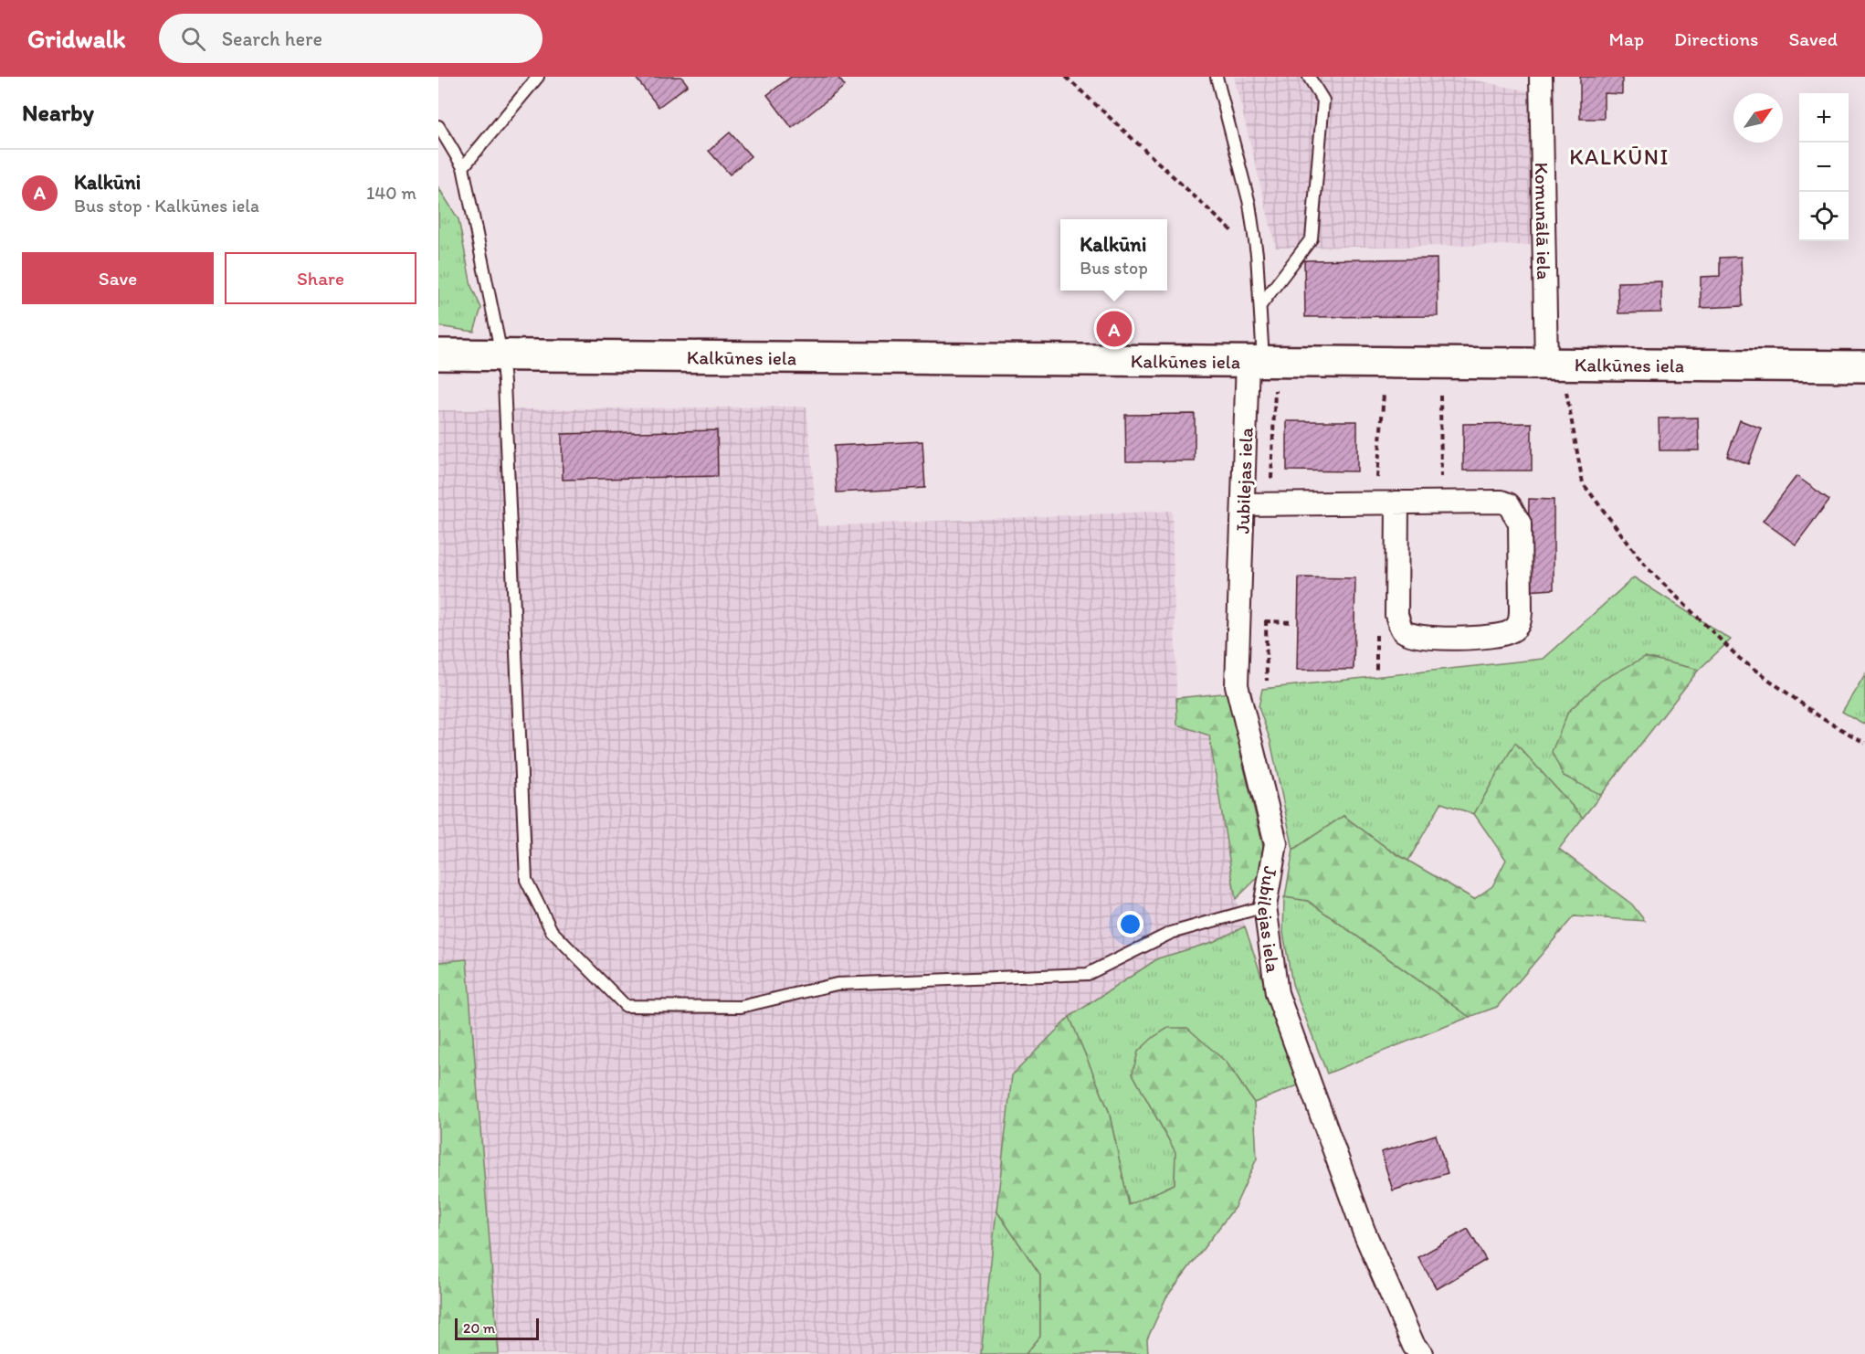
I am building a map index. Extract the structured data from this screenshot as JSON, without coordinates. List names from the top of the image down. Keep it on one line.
{"streets":{"main road":["Kalkūnes iela"],"street":["Komunālā iela","Jubilejas iela"]},"crossings":[["Komunālā iela","Kalkūnes iela"],["Kalkūnes iela","Jubilejas iela"]],"districts":["KALKŪNI"],"scale_bar":"20 m","north":"top right","page":{"header":"Gridwalk","search":"Search here","nav":["Map","Directions","Saved"],"heading":"Nearby","map_buttons":["+","−"],"list":[{"mark":"A","name":"Kalkūni","note":"Bus stop · Kalkūnes iela","value":"140 m"}],"popup":["Kalkūni","Bus stop"],"buttons":["Save","Share"],"pins":"A","scale":"20 m"}}
